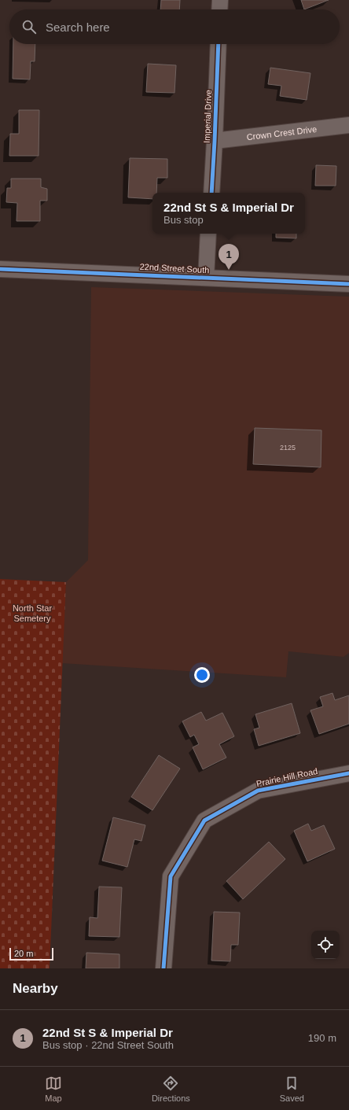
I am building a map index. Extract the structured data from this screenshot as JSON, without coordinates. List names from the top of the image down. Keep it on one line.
{"streets":{"street":["Imperial Drive","Crown Crest Drive","22nd Street South","Prairie Hill Road"]},"crossings":[["Imperial Drive","Crown Crest Drive"]],"parks":["North Star Semetery"],"house_numbers":["2125"],"scale_bar":"20 m","page":{"search":"Search here","popup":["22nd St S & Imperial Dr","Bus stop"],"pins":"1","scale":"20 m","heading":"Nearby","list":[{"mark":"1","name":"22nd St S & Imperial Dr","note":"Bus stop · 22nd Street South","value":"190 m"}],"nav":["Map","Directions","Saved"]}}
